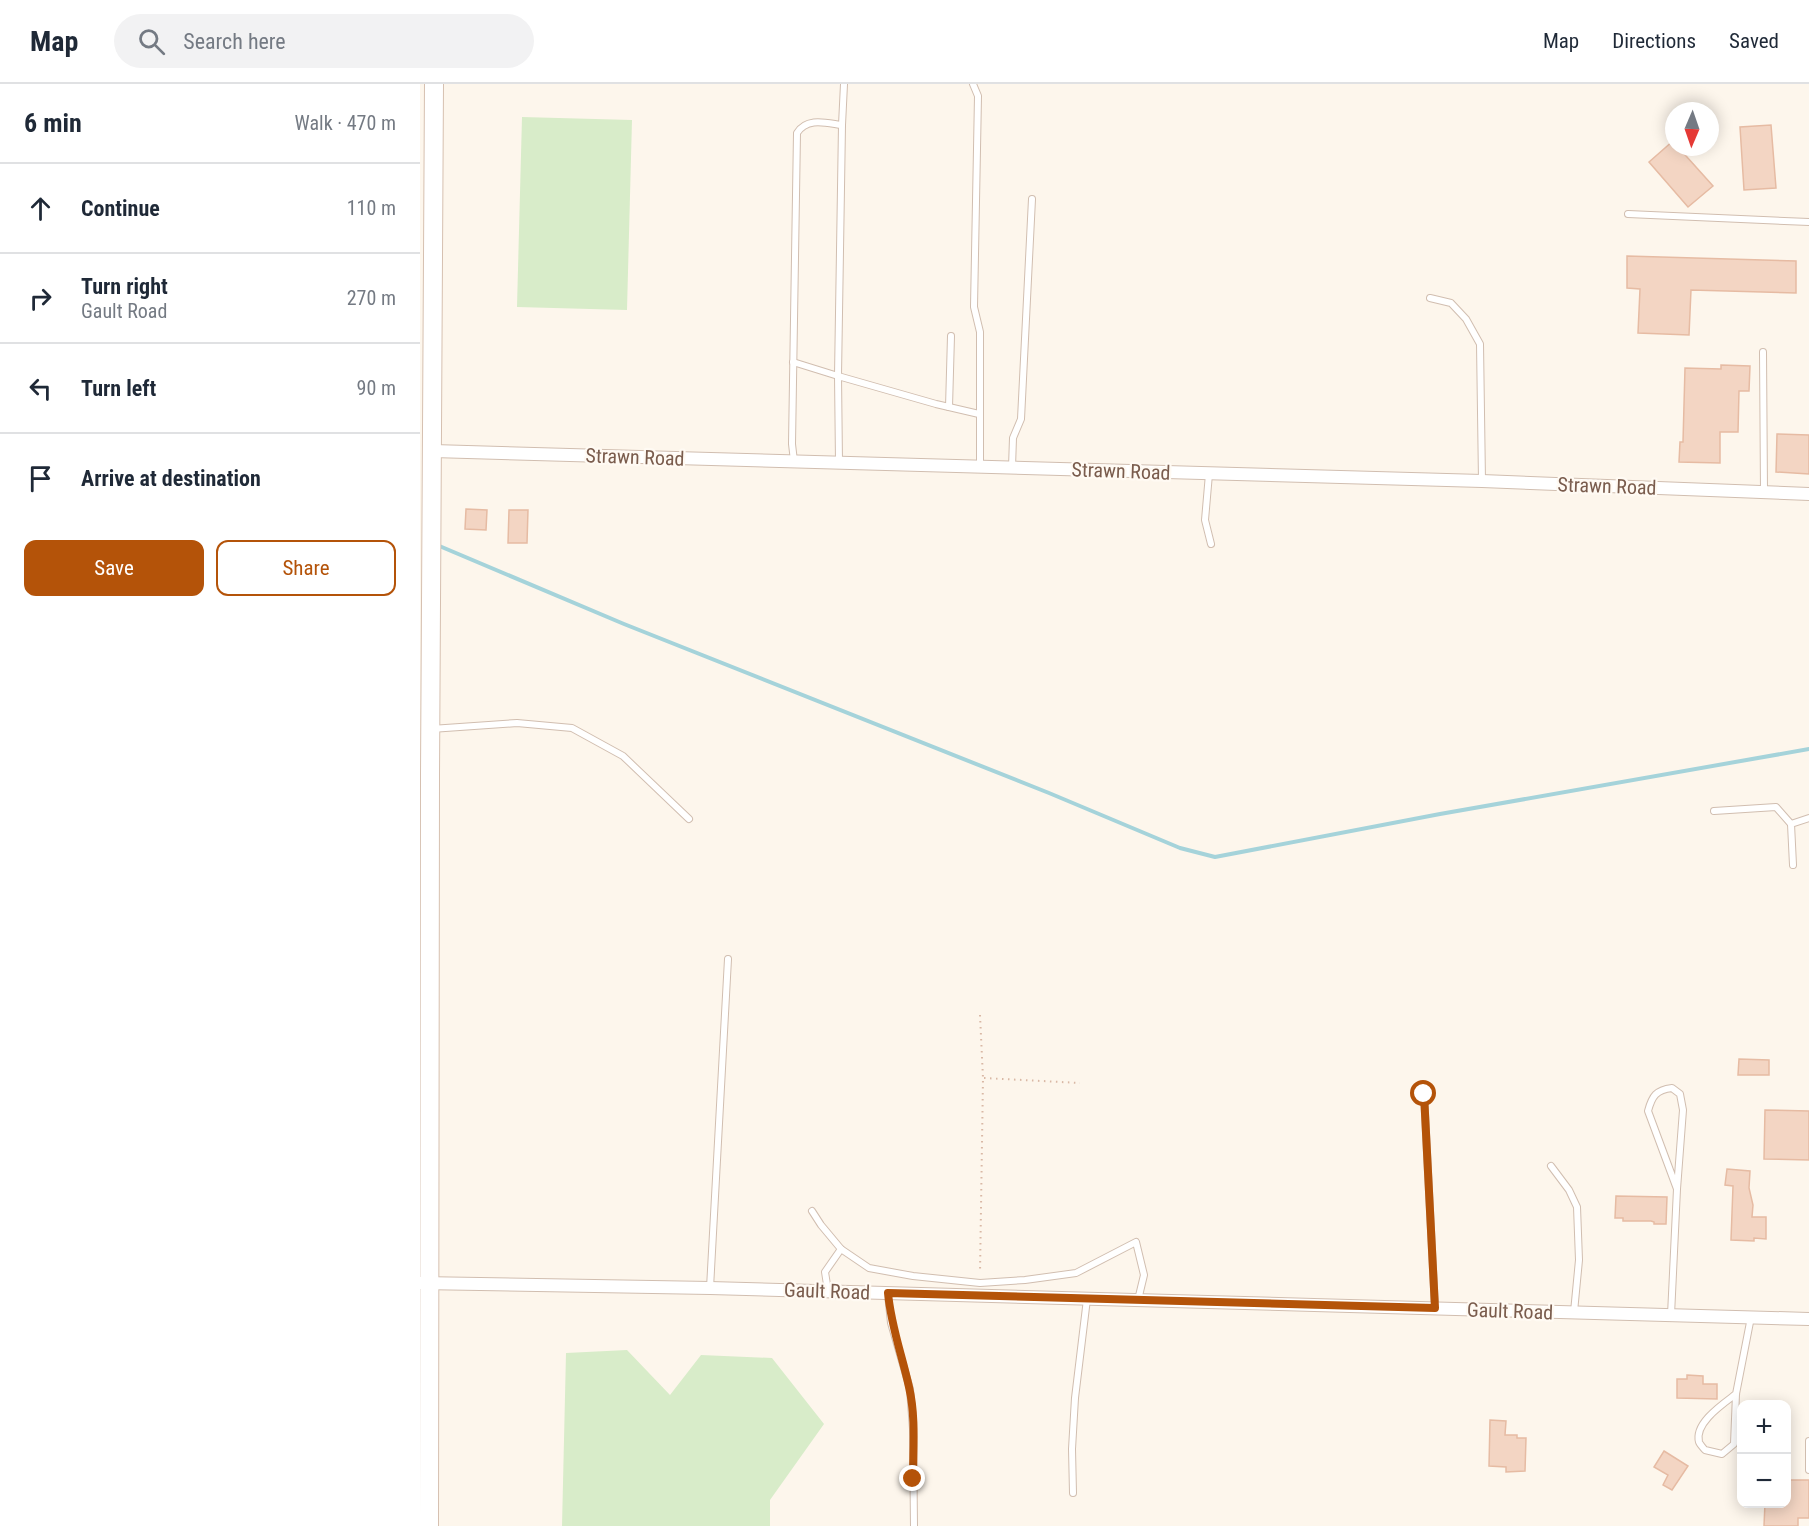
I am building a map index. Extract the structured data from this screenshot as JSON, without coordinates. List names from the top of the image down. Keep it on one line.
{"streets":{"street":["Strawn Road","Gault Road"]},"north":"bottom","page":{"header":"Map","search":"Search here","nav":["Map","Directions","Saved"],"heading":["6 min","Walk · 470 m"],"list":[["Continue","110 m"],["Turn right","Gault Road","270 m"],["Turn left","90 m"],"Arrive at destination"],"buttons":["Save","Share"],"map_buttons":["+","−"]}}
